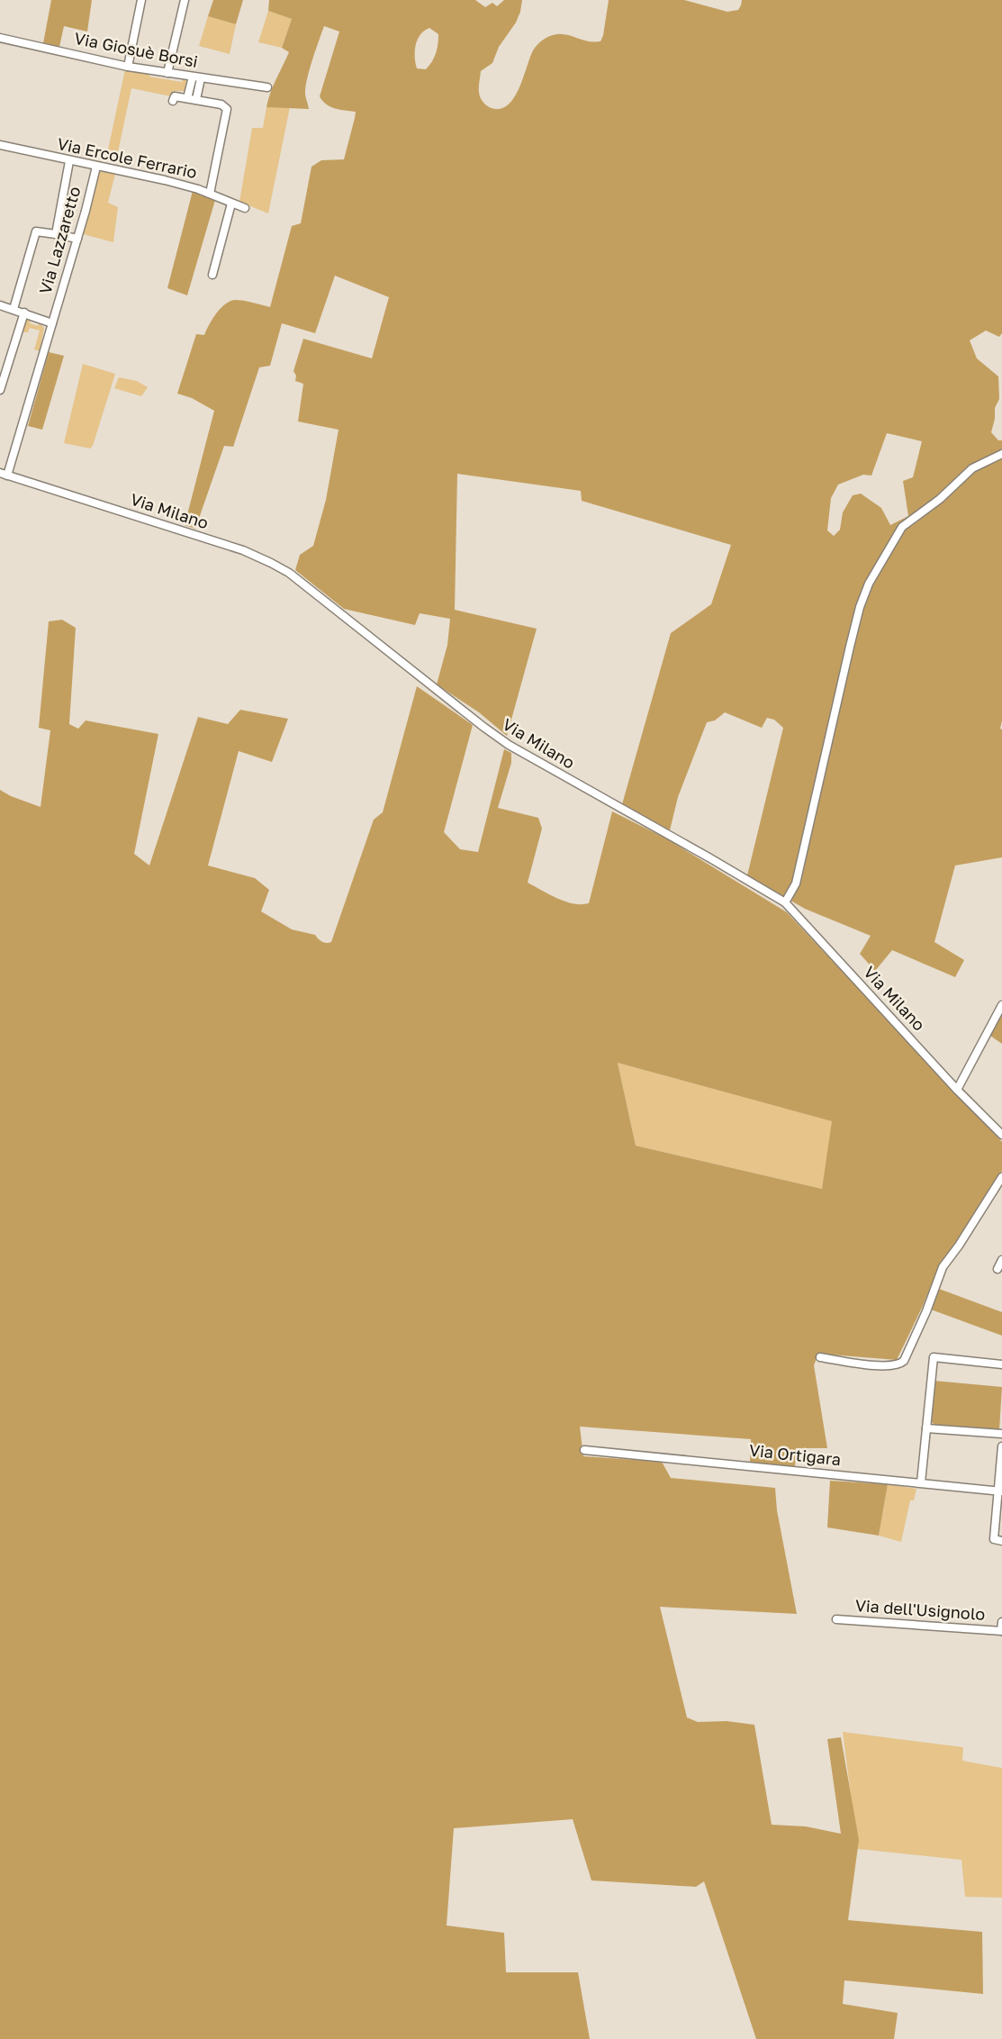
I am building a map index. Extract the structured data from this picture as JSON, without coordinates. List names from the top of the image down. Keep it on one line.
{"streets":{"street":["Via Giosuè Borsi","Via Ercole Ferrario","Via Lazzaretto","Via Milano","Via Ortigara","Via dell'Usignolo"]},"crossings":[["Via Ercole Ferrario","Via Lazzaretto"],["Via Lazzaretto","Via Milano"]]}
